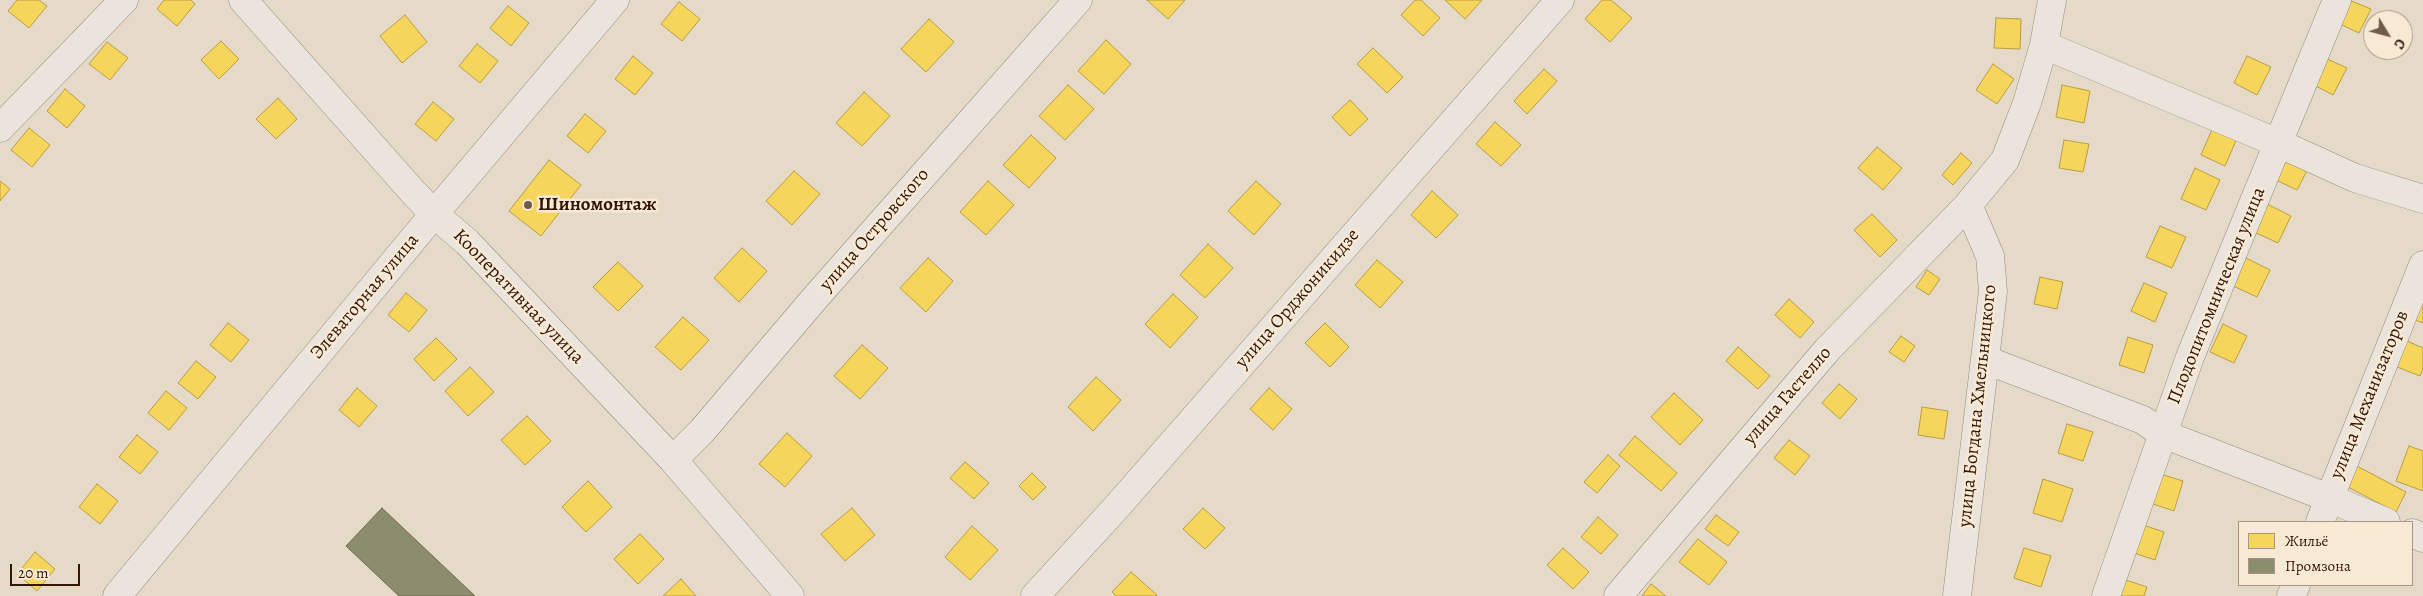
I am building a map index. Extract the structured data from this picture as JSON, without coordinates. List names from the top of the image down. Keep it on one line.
{"streets":{"street":["улица Островского","Плодопитомническая улица","Элеваторная улица","Кооперативная улица","улица Орджоникидзе","улица Механизаторов","улица Гастелло","улица Богдана Хмельницкого"]},"crossings":[["улица Островского","Кооперативная улица"],["Элеваторная улица","Кооперативная улица"],["улица Гастелло","улица Богдана Хмельницкого"]],"places":["Шиномонтаж"],"legend":["Жильё","Промзона"],"scale_bar":"20 m","north":"bottom right"}
